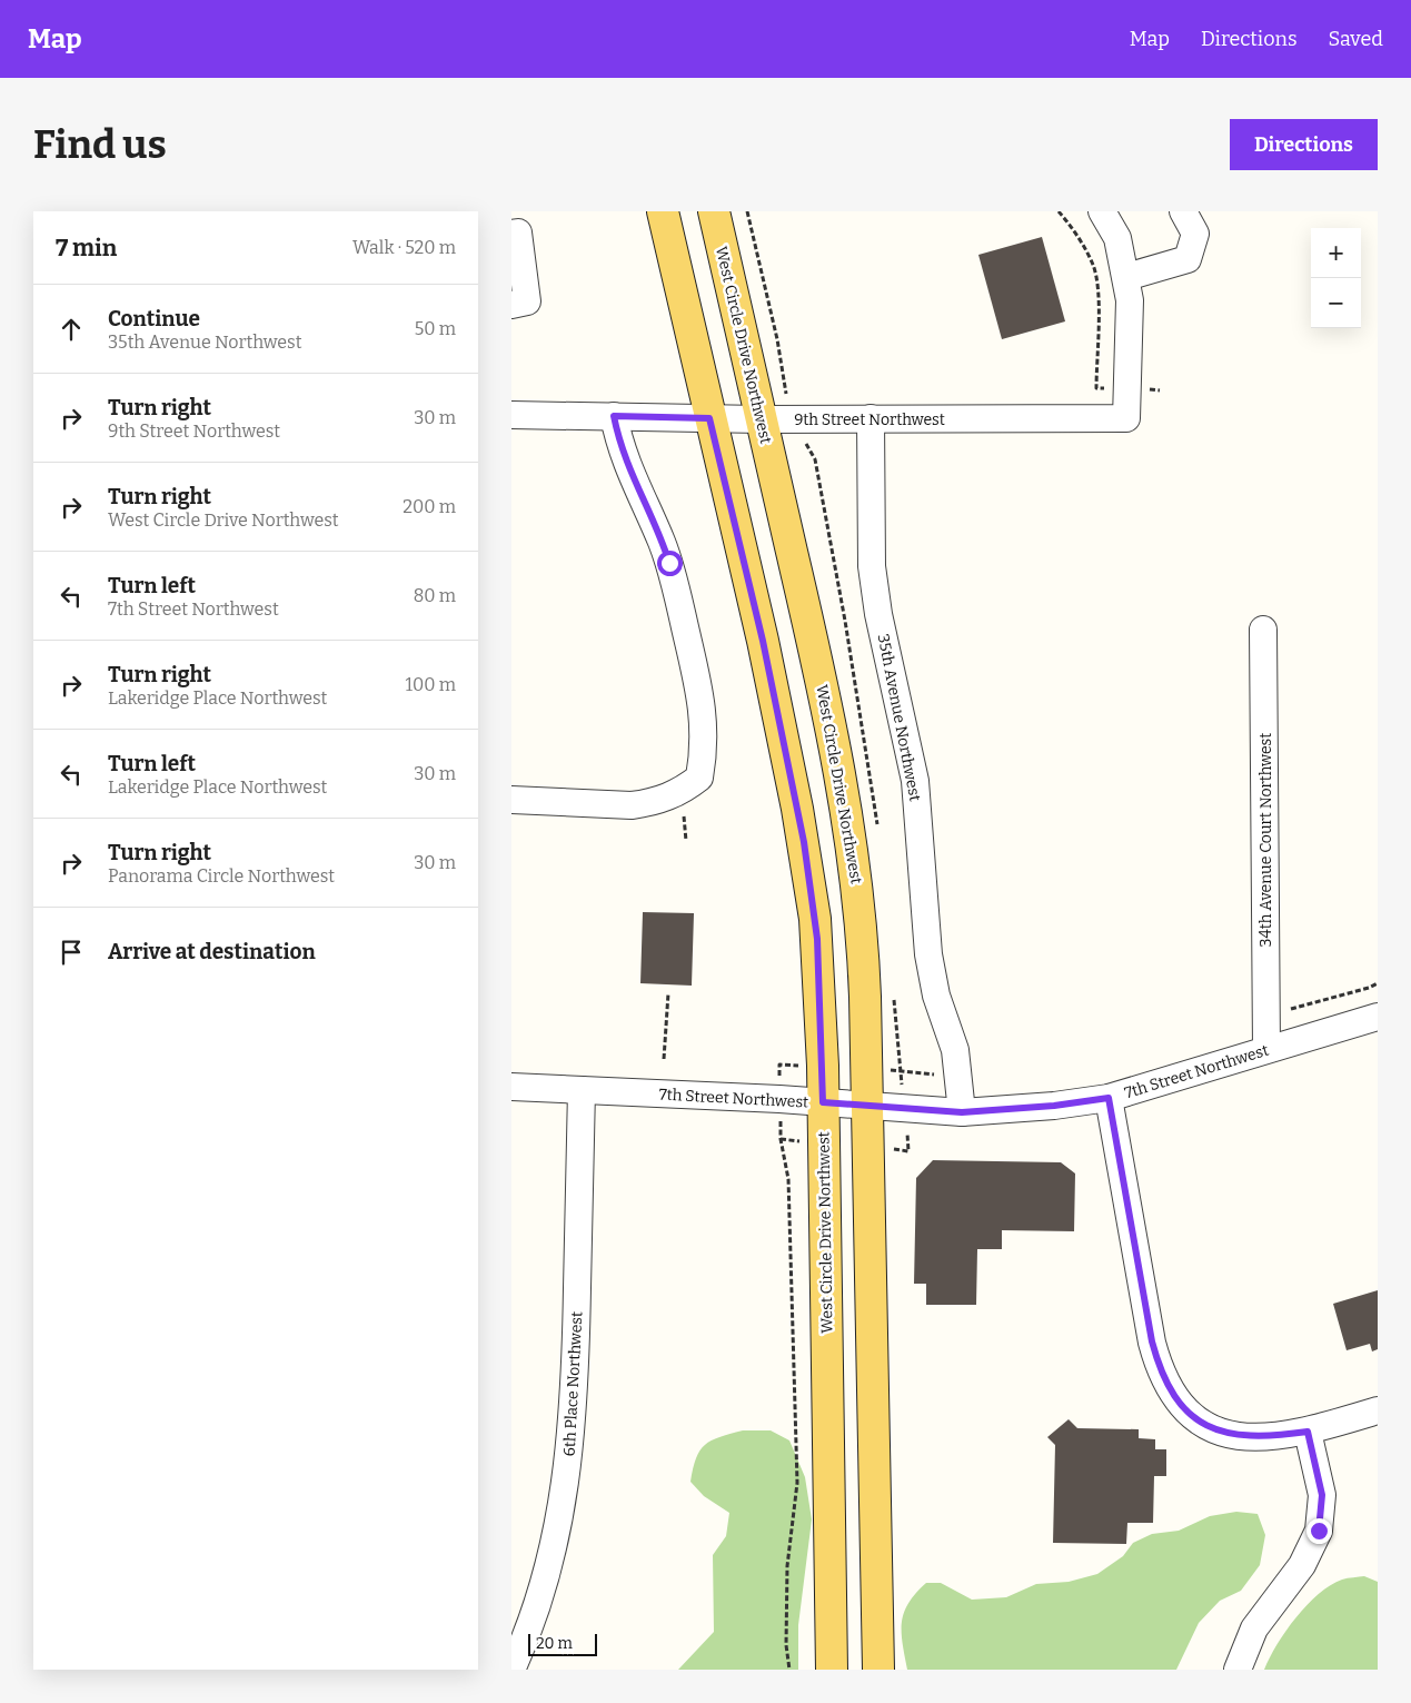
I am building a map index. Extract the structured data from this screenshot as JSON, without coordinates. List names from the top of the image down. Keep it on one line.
{"streets":{"main road":["West Circle Drive Northwest"],"street":["9th Street Northwest","35th Avenue Northwest","34th Avenue Court Northwest","7th Street Northwest","6th Place Northwest"]},"crossings":[["West Circle Drive Northwest","9th Street Northwest"],["West Circle Drive Northwest","7th Street Northwest"],["9th Street Northwest","35th Avenue Northwest"],["35th Avenue Northwest","7th Street Northwest"],["34th Avenue Court Northwest","7th Street Northwest"],["7th Street Northwest","6th Place Northwest"]],"scale_bar":"20 m","page":{"header":"Map","nav":["Map","Directions","Saved"],"buttons":"Directions","title":"Find us","heading":["7 min","Walk · 520 m"],"map_buttons":["+","−"],"list":[["Continue","35th Avenue Northwest","50 m"],["Turn right","9th Street Northwest","30 m"],["Turn right","West Circle Drive Northwest","200 m"],["Turn left","7th Street Northwest","80 m"],["Turn right","Lakeridge Place Northwest","100 m"],["Turn left","Lakeridge Place Northwest","30 m"],["Turn right","Panorama Circle Northwest","30 m"],"Arrive at destination"],"scale":"20 m"}}
